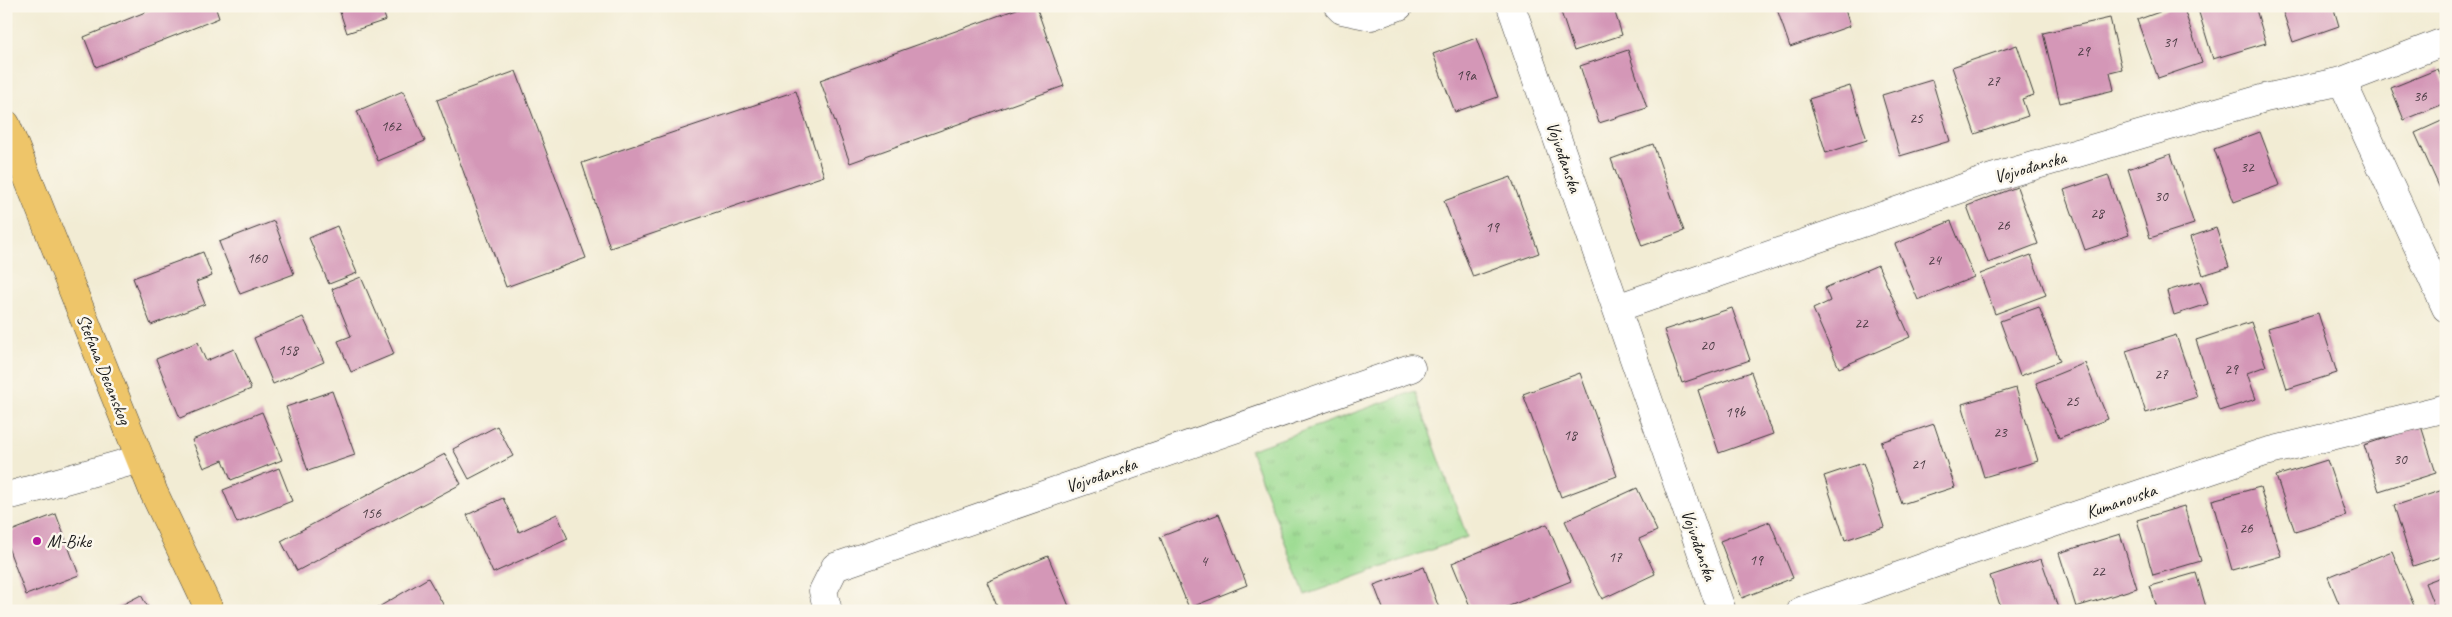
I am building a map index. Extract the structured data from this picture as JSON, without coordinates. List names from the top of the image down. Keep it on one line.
{"streets":{"main road":["Stefana Decanskog"],"street":["Vojvođanska","Kumanovska"]},"places":["M-Bike"],"house_numbers":["31","29","19a","27","36","25","162","32","30","28","26","19","160","24","22","20","158","29","27","25","19b","23","18","30","21","156","26","17","19","4","22"]}
